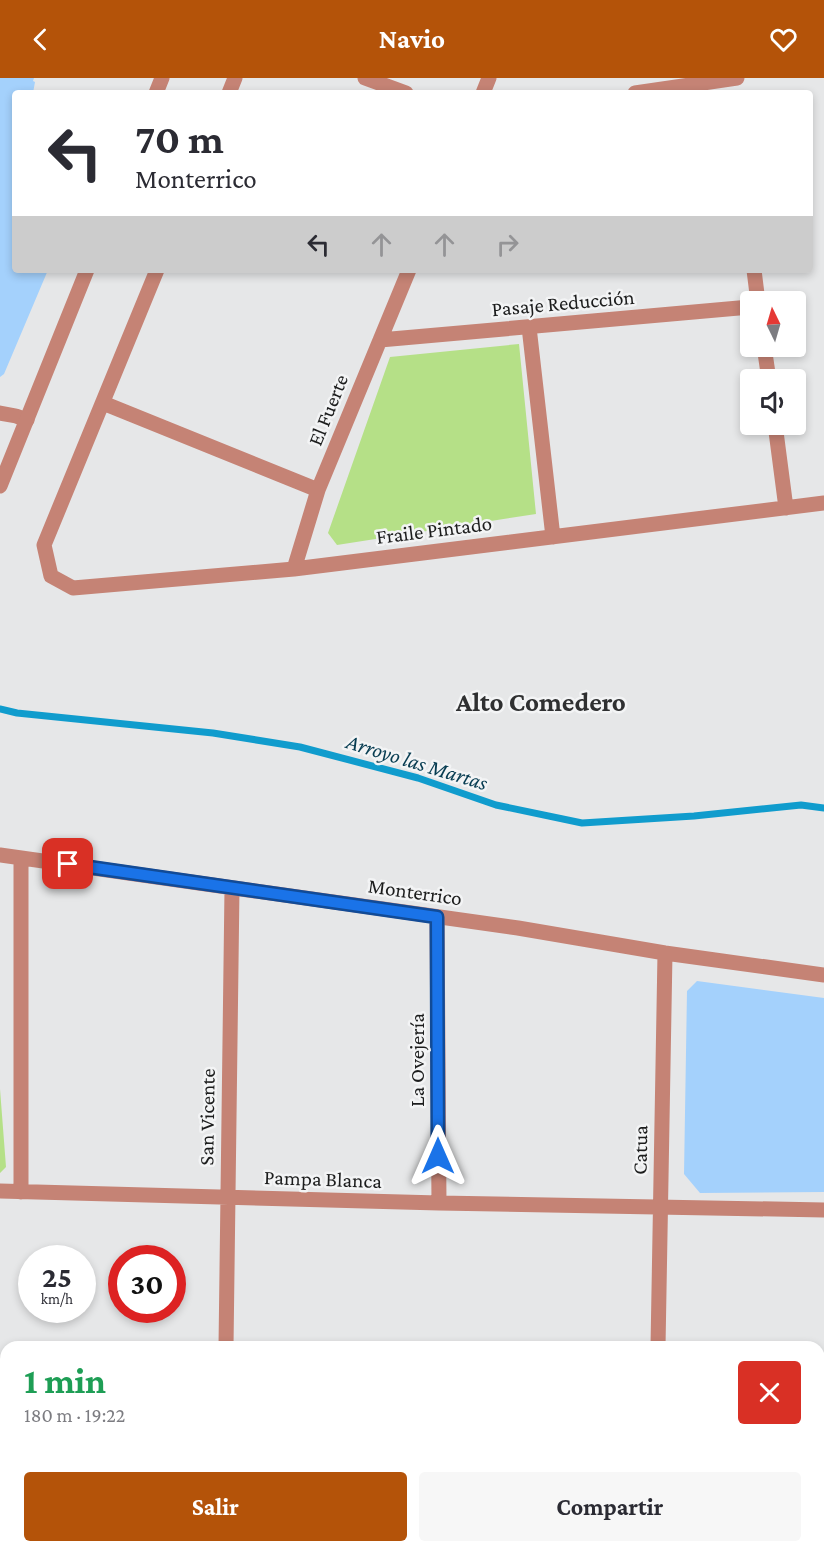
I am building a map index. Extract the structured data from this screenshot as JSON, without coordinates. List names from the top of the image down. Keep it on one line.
{"streets":{"street":["Pasaje Reducción","El Fuerte","Fraile Pintado","Monterrico","La Ovejería","San Vicente","Catua","Pampa Blanca"]},"crossings":[["Pasaje Reducción","El Fuerte"],["El Fuerte","Fraile Pintado"],["Monterrico","La Ovejería"],["Monterrico","San Vicente"],["Monterrico","Catua"],["La Ovejería","Pampa Blanca"],["San Vicente","Pampa Blanca"],["Catua","Pampa Blanca"]],"districts":["Alto Comedero"],"water":["Arroyo las Martas"],"north":"top","page":{"header":"Navio","turn":["70 m","Monterrico"],"speed":"25 km/h","limit":"30","heading":["1 min","180 m · 19:22"],"buttons":["Salir","Compartir"]}}
